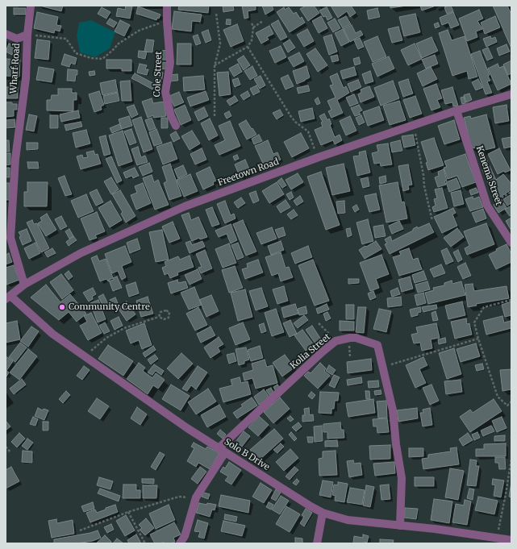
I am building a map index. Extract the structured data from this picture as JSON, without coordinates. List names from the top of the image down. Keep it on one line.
{"streets":{"street":["Wharf Road","Cole Street","Freetown Road","Kenema Street","Kolia Street","Solo B Drive"]},"crossings":[["Wharf Road","Freetown Road"],["Freetown Road","Kenema Street"],["Freetown Road","Solo B Drive"],["Kolia Street","Solo B Drive"]],"places":["Community Centre"]}
